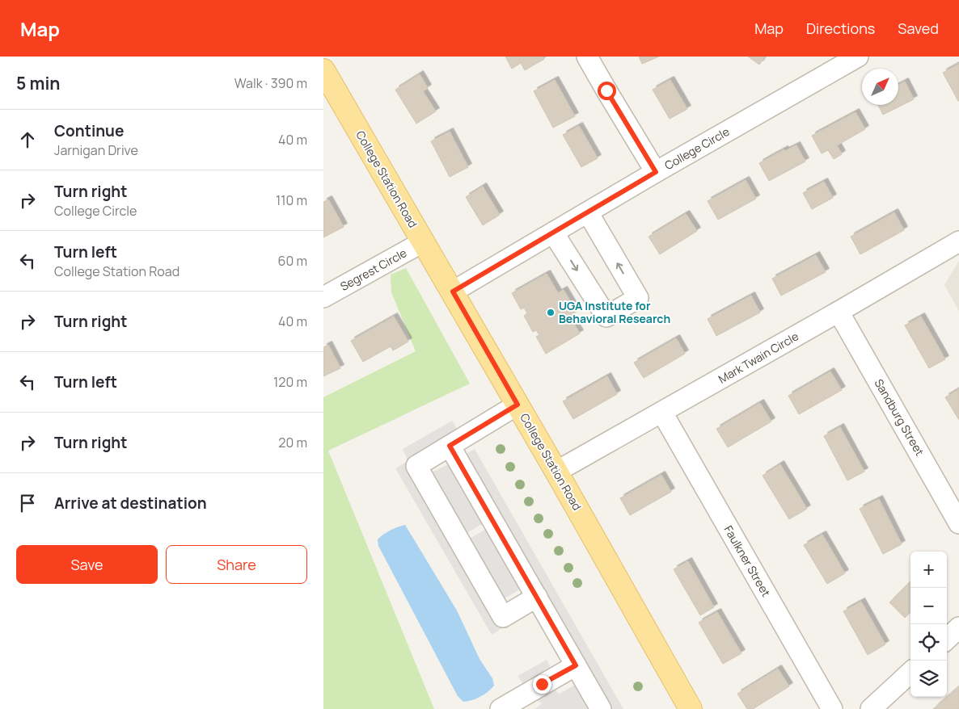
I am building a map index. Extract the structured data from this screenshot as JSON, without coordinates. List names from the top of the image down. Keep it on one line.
{"streets":{"main road":["College Station Road"],"street":["College Circle","Segrest Circle","Mark Twain Circle","Sandburg Street","Faulkner Street"]},"crossings":[["College Circle","College Station Road"],["College Station Road","Segrest Circle"],["College Station Road","Mark Twain Circle"],["Mark Twain Circle","Sandburg Street"],["Mark Twain Circle","Faulkner Street"]],"places":["UGA Institute for Behavioral Research"],"north":"top right","page":{"header":"Map","nav":["Map","Directions","Saved"],"heading":["5 min","Walk · 390 m"],"list":[["Continue","Jarnigan Drive","40 m"],["Turn right","College Circle","110 m"],["Turn left","College Station Road","60 m"],["Turn right","40 m"],["Turn left","120 m"],["Turn right","20 m"],"Arrive at destination"],"buttons":["Save","Share"],"map_buttons":["+","−"]}}
